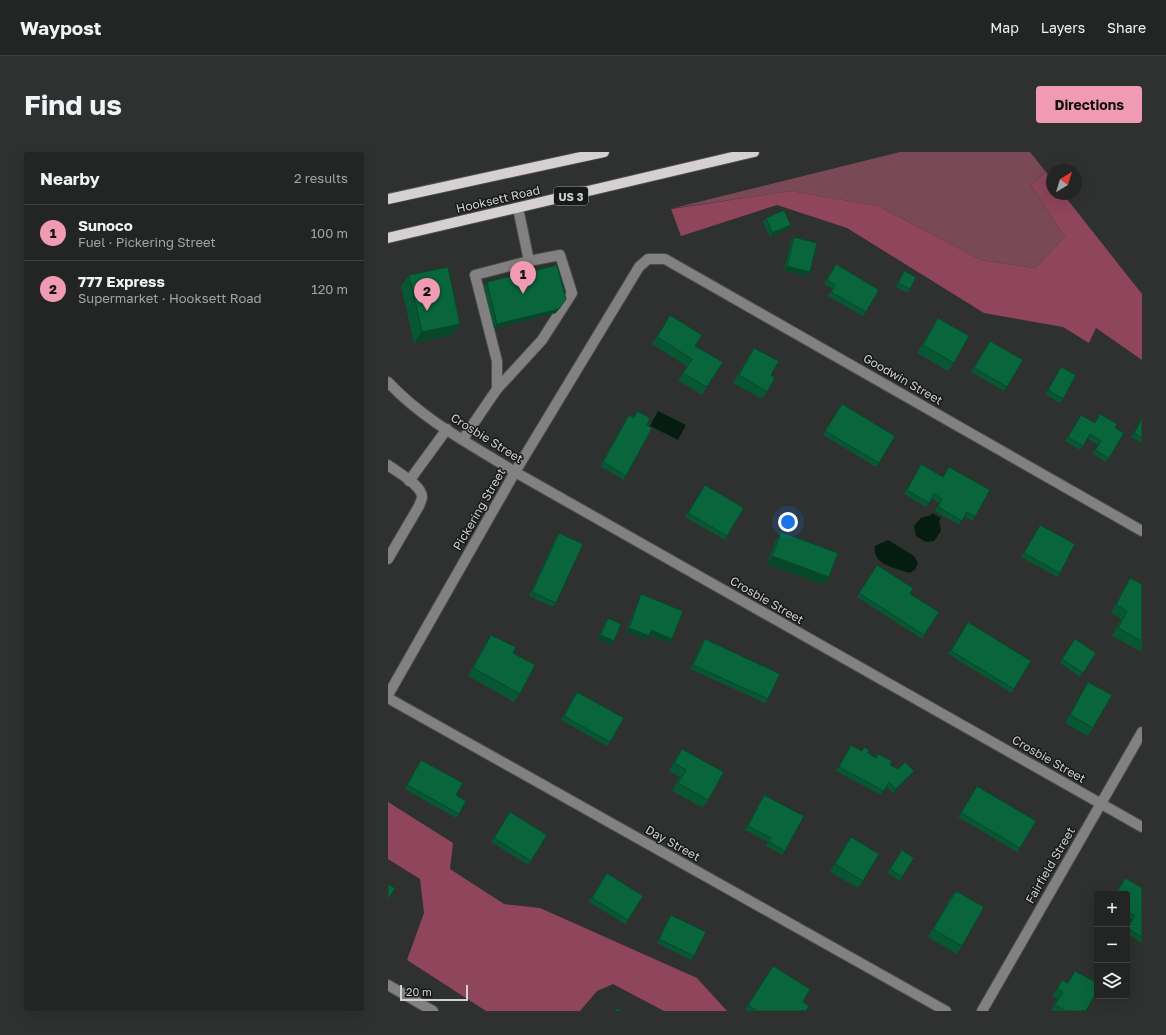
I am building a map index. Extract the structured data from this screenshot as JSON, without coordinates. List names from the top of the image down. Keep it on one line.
{"streets":{"main road":["US 3","Hooksett Road"],"street":["Goodwin Street","Crosbie Street","Pickering Street","Day Street","Fairfield Street"]},"crossings":[["Goodwin Street","Pickering Street"],["Crosbie Street","Pickering Street"],["Crosbie Street","Fairfield Street"],["Pickering Street","Day Street"]],"scale_bar":"20 m","north":"top right","page":{"header":"Waypost","nav":["Map","Layers","Share"],"buttons":"Directions","title":"Find us","heading":["Nearby","2 results"],"list":[{"mark":"1","name":"Sunoco","note":"Fuel · Pickering Street","value":"100 m"},{"mark":"2","name":"777 Express","note":"Supermarket · Hooksett Road","value":"120 m"}],"pins":["1","2"],"map_buttons":["+","−"],"scale":"20 m"}}
